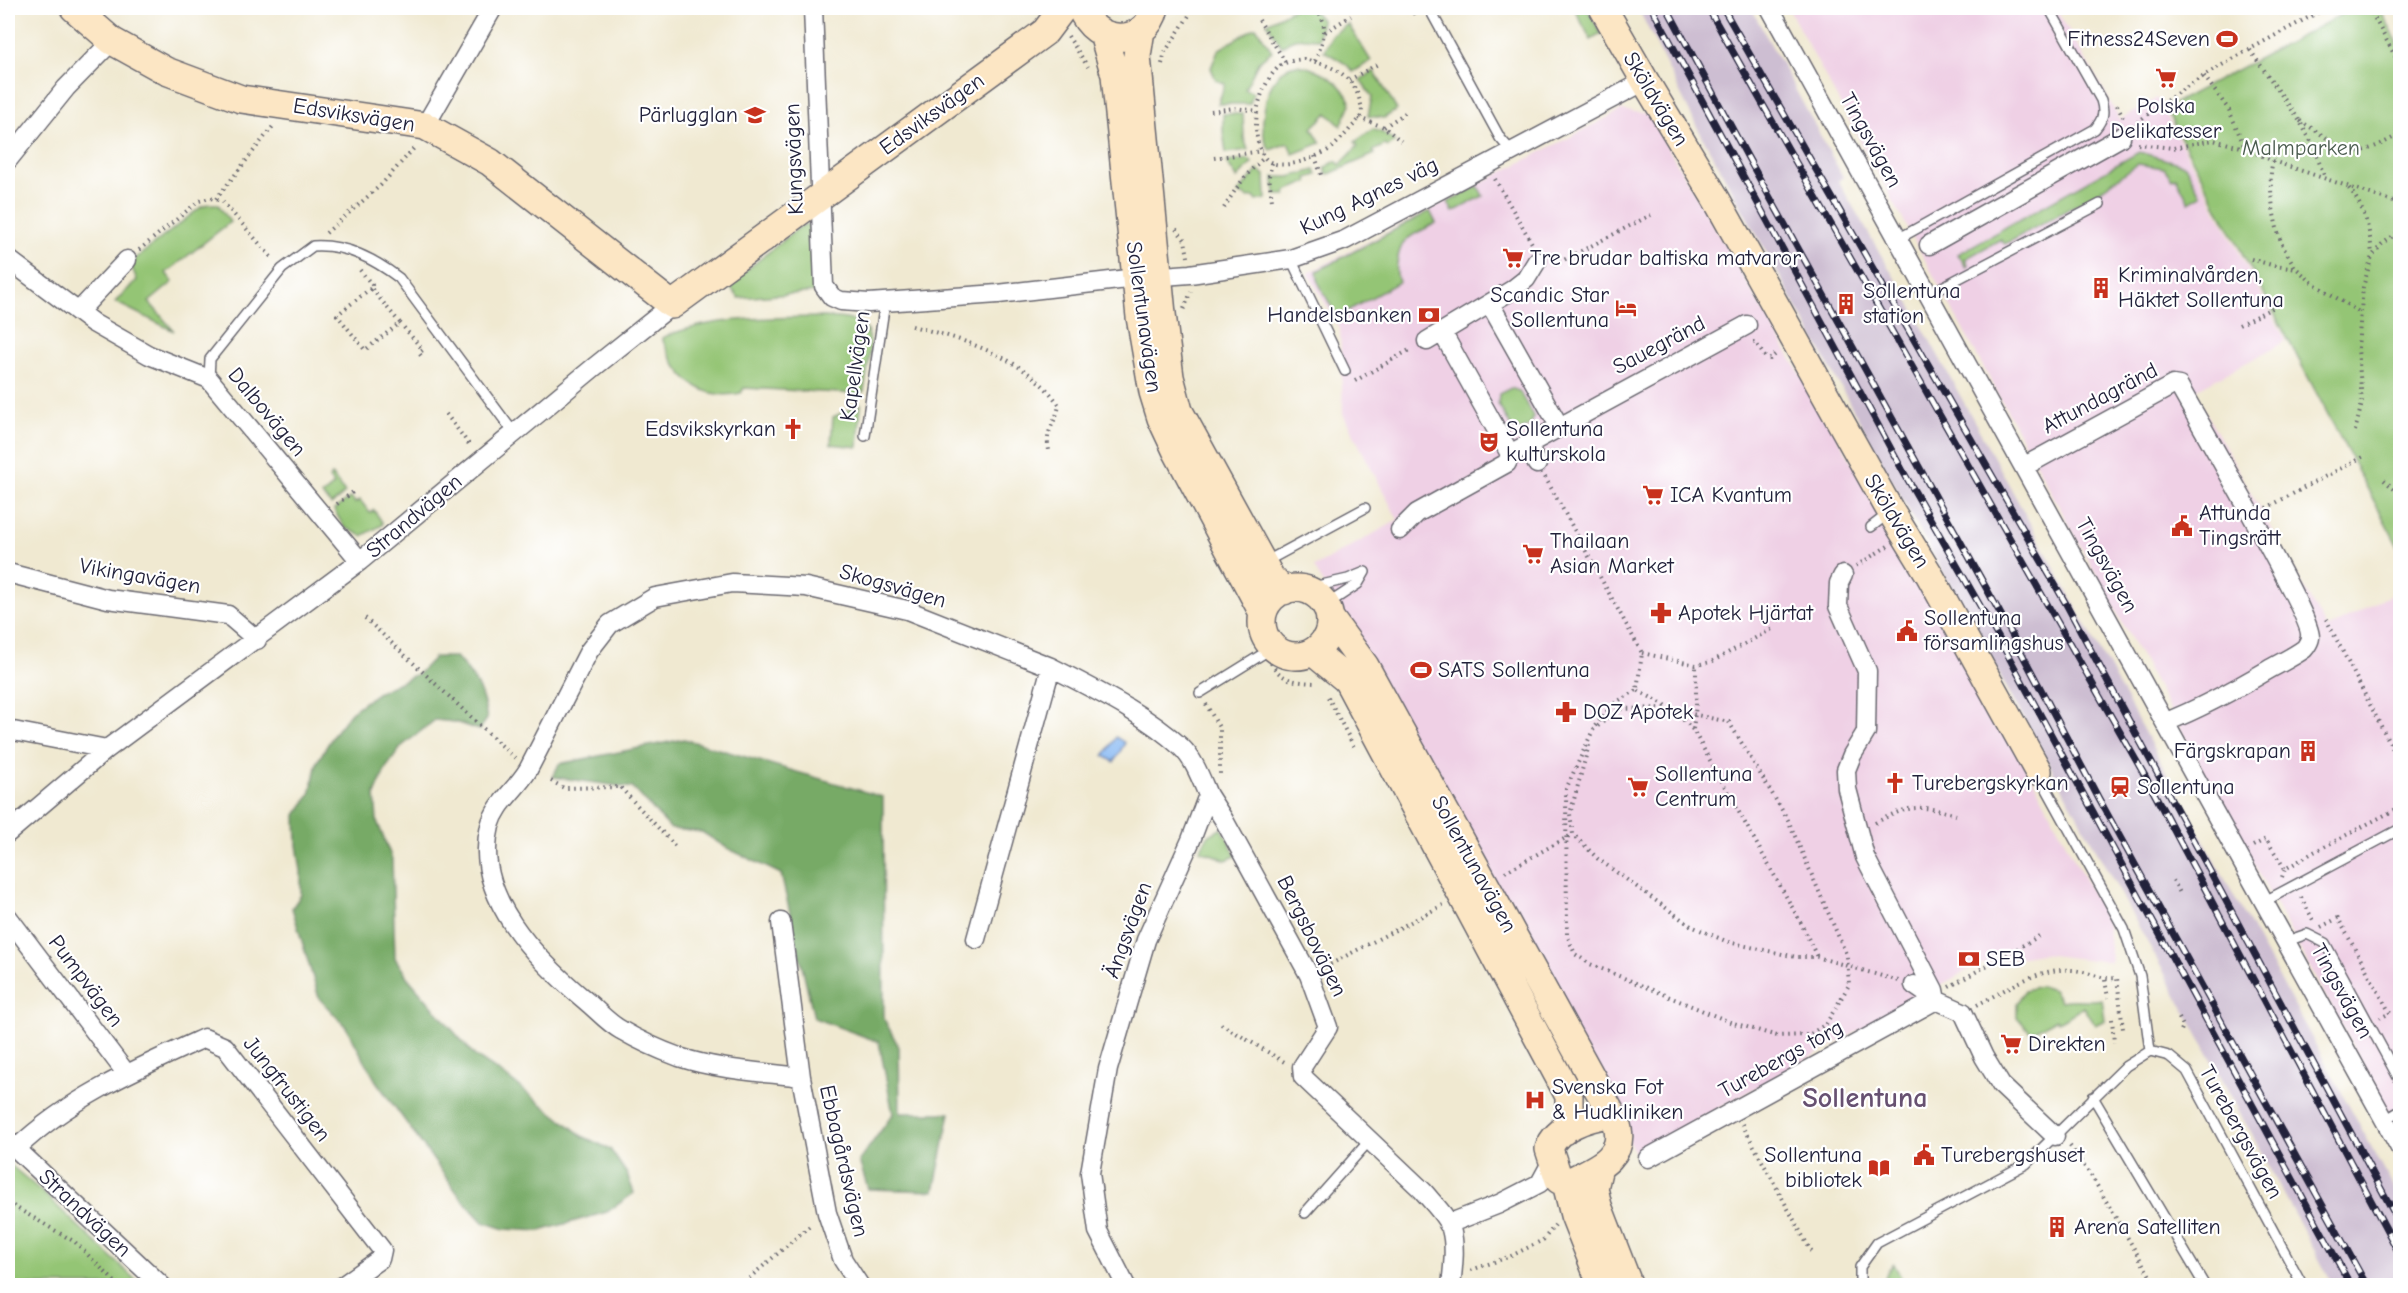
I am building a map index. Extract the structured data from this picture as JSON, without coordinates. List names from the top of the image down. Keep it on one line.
{"streets":{"street":["Sköldvägen","Edsviksvägen","Tingsvägen","Kungsvägen","Kung Agnes väg","Sollentunavägen","Sauegränd","Attundagränd","Dalbovägen","Strandvägen","Vikingavägen","Skogsvägen","Ängsvägen","Bergsbovägen","Pumpvägen","Turebergs torg","Jungfrustigen","Ebbagårdsvägen"],"lane":["Kapellvägen","Turebergsvägen"]},"crossings":[["Sköldvägen","Kung Agnes väg"],["Sköldvägen","Turebergsvägen"],["Edsviksvägen","Kungsvägen"],["Edsviksvägen","Sollentunavägen"],["Edsviksvägen","Strandvägen"],["Tingsvägen","Attundagränd"],["Kungsvägen","Kung Agnes väg"],["Kungsvägen","Strandvägen"],["Kung Agnes väg","Sollentunavägen"],["Kung Agnes väg","Kapellvägen"],["Dalbovägen","Strandvägen"],["Strandvägen","Vikingavägen"],["Strandvägen","Jungfrustigen"],["Skogsvägen","Ebbagårdsvägen"],["Ängsvägen","Bergsbovägen"],["Pumpvägen","Jungfrustigen"]],"districts":["Sollentuna"],"parks":["Malmparken"],"places":{"sports":["Fitness24Seven","SATS Sollentuna"],"supermarket":["Polska Delikatesser","Tre brudar baltiska matvaror","ICA Kvantum","Thailaan Asian Market","Sollentuna Centrum","Direkten"],"school or university":["Pärlugglan"],"building":["Kriminalvården, Häktet Sollentuna","Sollentuna station","Färgskrapan","Arena Satelliten"],"hotel":["Scandic Star Sollentuna"],"bank":["Handelsbanken","SEB"],"church":["Edsvikskyrkan","Turebergskyrkan"],"theatre":["Sollentuna kulturskola"],"public building":["Attunda Tingsrätt","Sollentuna församlingshus","Turebergshuset"],"pharmacy":["Apotek Hjärtat","DOZ Apotek"],"station":["Sollentuna"],"hospital":["Svenska Fot & Hudkliniken"],"library":["Sollentuna bibliotek"]}}
